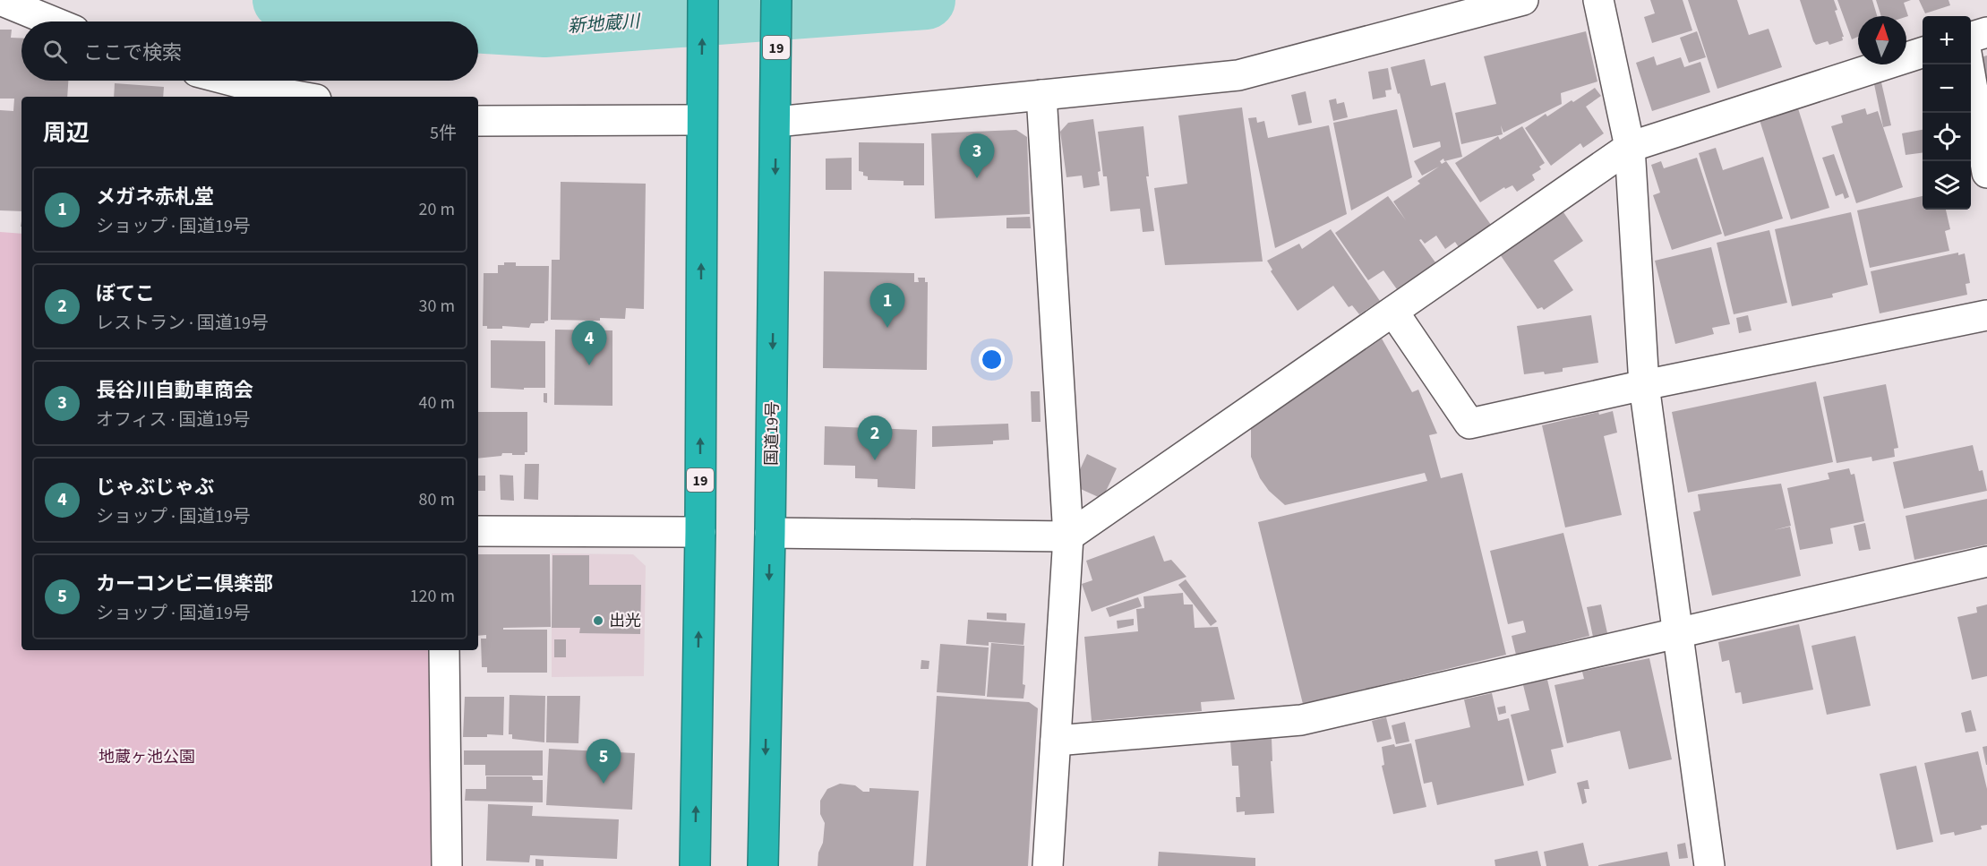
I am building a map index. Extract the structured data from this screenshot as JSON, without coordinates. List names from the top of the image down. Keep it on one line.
{"streets":{"highway":["19","国道19号"]},"water":["新地蔵川"],"parks":["地蔵ヶ池公園"],"places":["出光"],"north":"top","page":{"map_buttons":["+","−"],"search":"ここで検索","heading":["周辺","5件"],"pins":["3","1","4","2","5"],"list":[{"mark":"1","name":"メガネ赤札堂","note":"ショップ · 国道19号","value":"20 m"},{"mark":"2","name":"ぼてこ","note":"レストラン · 国道19号","value":"30 m"},{"mark":"3","name":"長谷川自動車商会","note":"オフィス · 国道19号","value":"40 m"},{"mark":"4","name":"じゃぶじゃぶ","note":"ショップ · 国道19号","value":"80 m"},{"mark":"5","name":"カーコンビニ倶楽部","note":"ショップ · 国道19号","value":"120 m"}]}}
